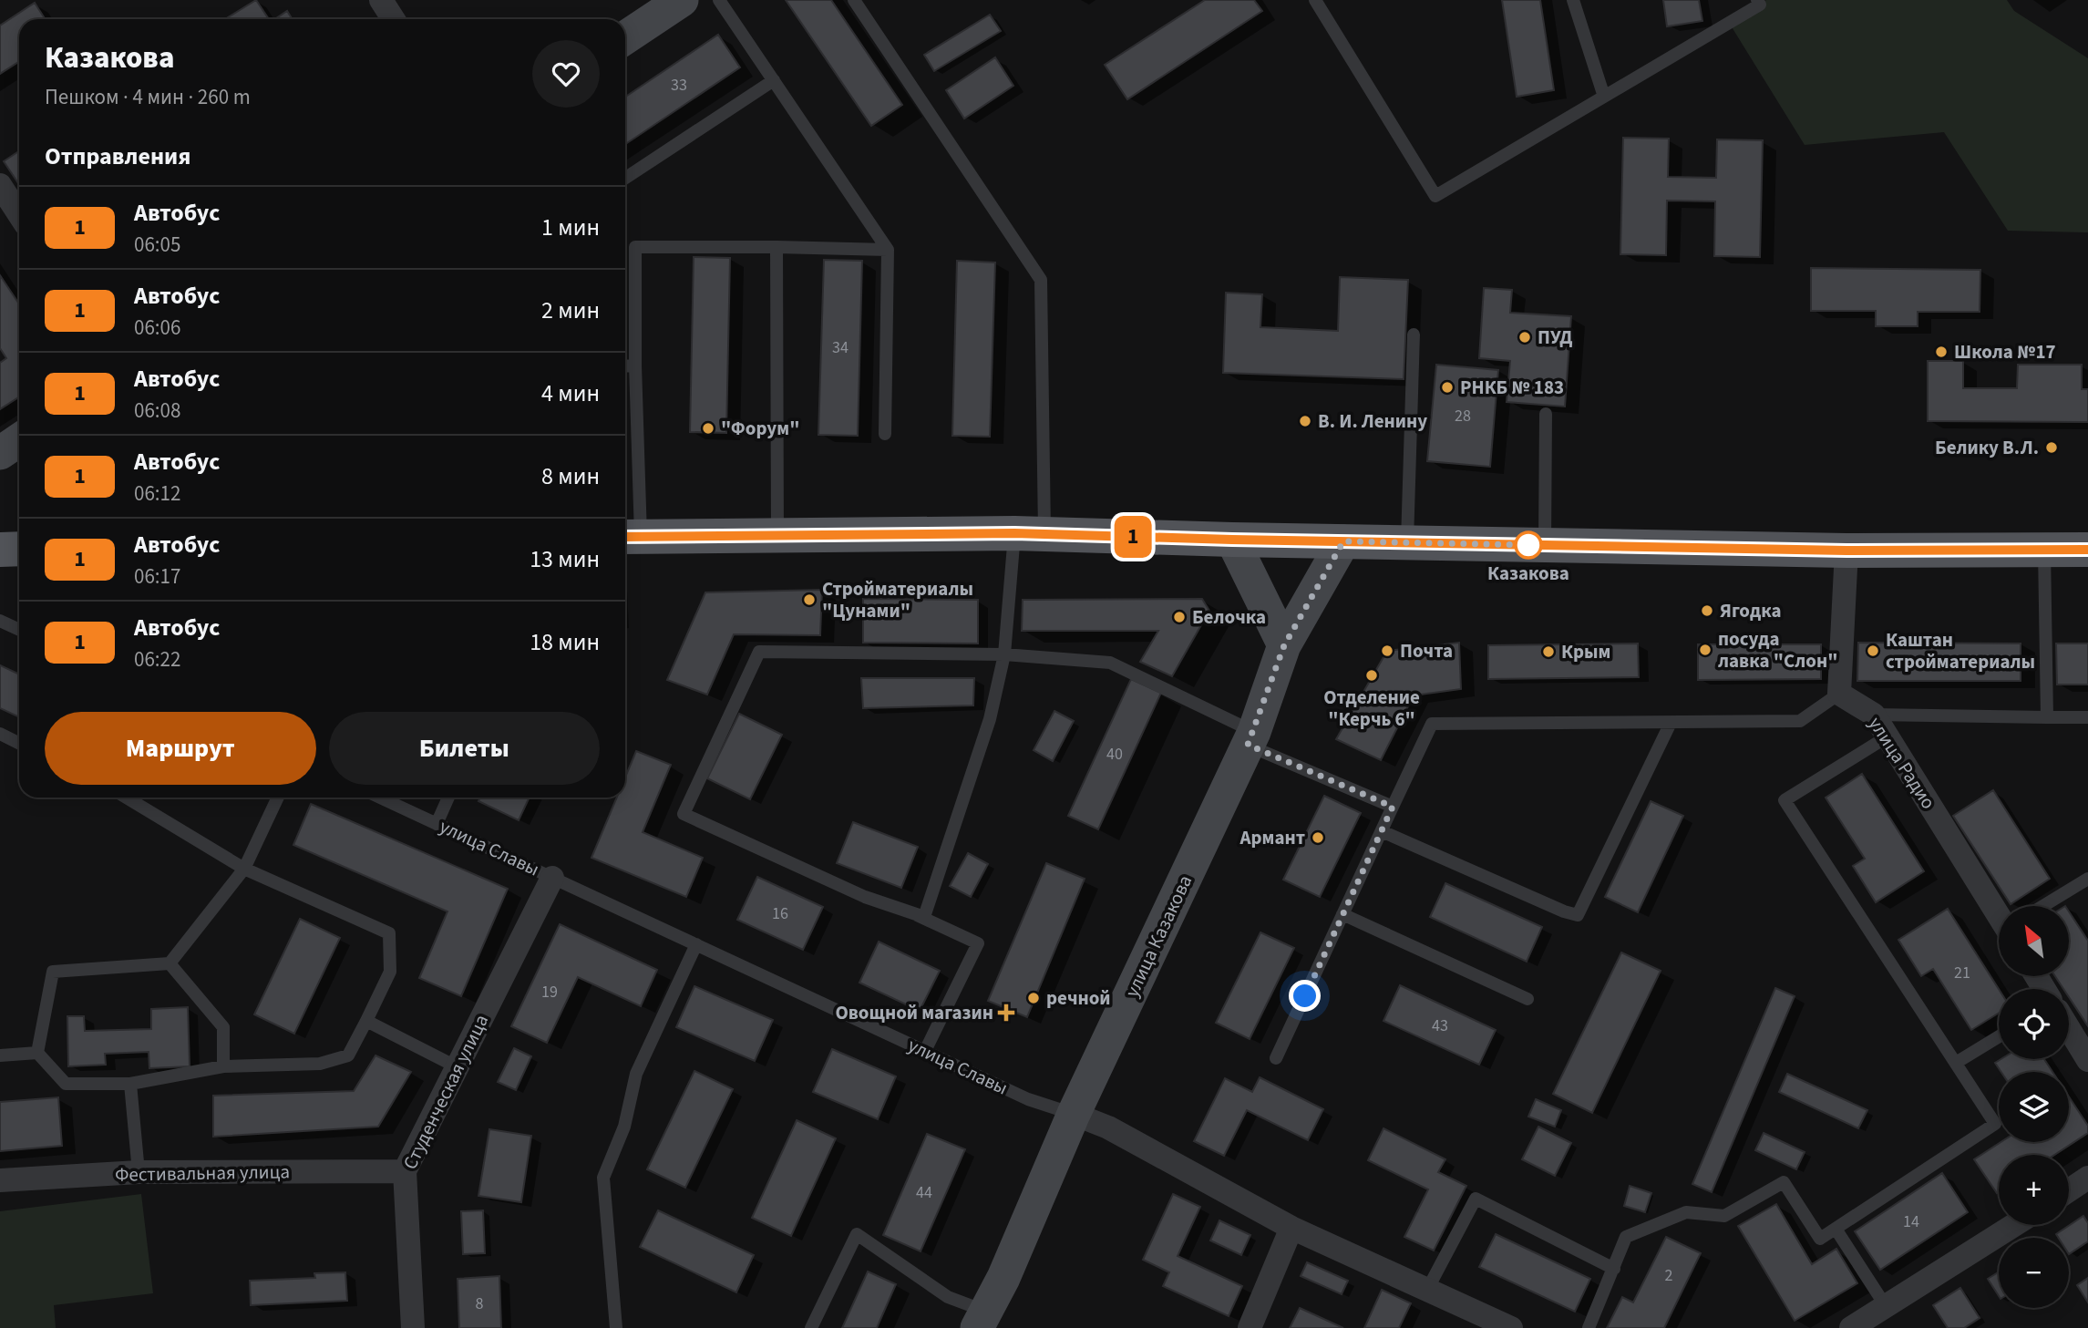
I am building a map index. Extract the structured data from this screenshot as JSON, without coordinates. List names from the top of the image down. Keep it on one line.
{"streets":{"main road":["улица Казакова"],"street":["улица Радио","улица Славы","Студенческая улица","Фестивальная улица"]},"crossings":[["улица Славы","улица Казакова"],["улица Славы","Студенческая улица"],["Студенческая улица","Фестивальная улица"]],"places":{"other":["ПУД","Школа №17","РНКБ № 183","В. И. Ленину","\"Форум\"","Белику В.Л.","Казакова","Стройматериалы \"Цунами\"","Ягодка","Белочка","посуда лавка \"Слон\"","Почта","Каштан стройматериалы","Крым","Отделение \"Керчь 6\"","Армант","речной"],"health":["Овощной магазин"]},"lines":["bus line 1"],"house_numbers":["33","34","28","40","16","21","19","43","44","14","2","8"],"north":"top left","page":{"on_map":"1","heading":[["Казакова","Пешком · 4 мин · 260 m"],"Отправления"],"list":[{"mark":"1","name":"Автобус","note":"06:05","value":"1 мин"},{"mark":"1","name":"Автобус","note":"06:06","value":"2 мин"},{"mark":"1","name":"Автобус","note":"06:08","value":"4 мин"},{"mark":"1","name":"Автобус","note":"06:12","value":"8 мин"},{"mark":"1","name":"Автобус","note":"06:17","value":"13 мин"},{"mark":"1","name":"Автобус","note":"06:22","value":"18 мин"}],"buttons":["Маршрут","Билеты"],"map_buttons":["+","−"]}}
